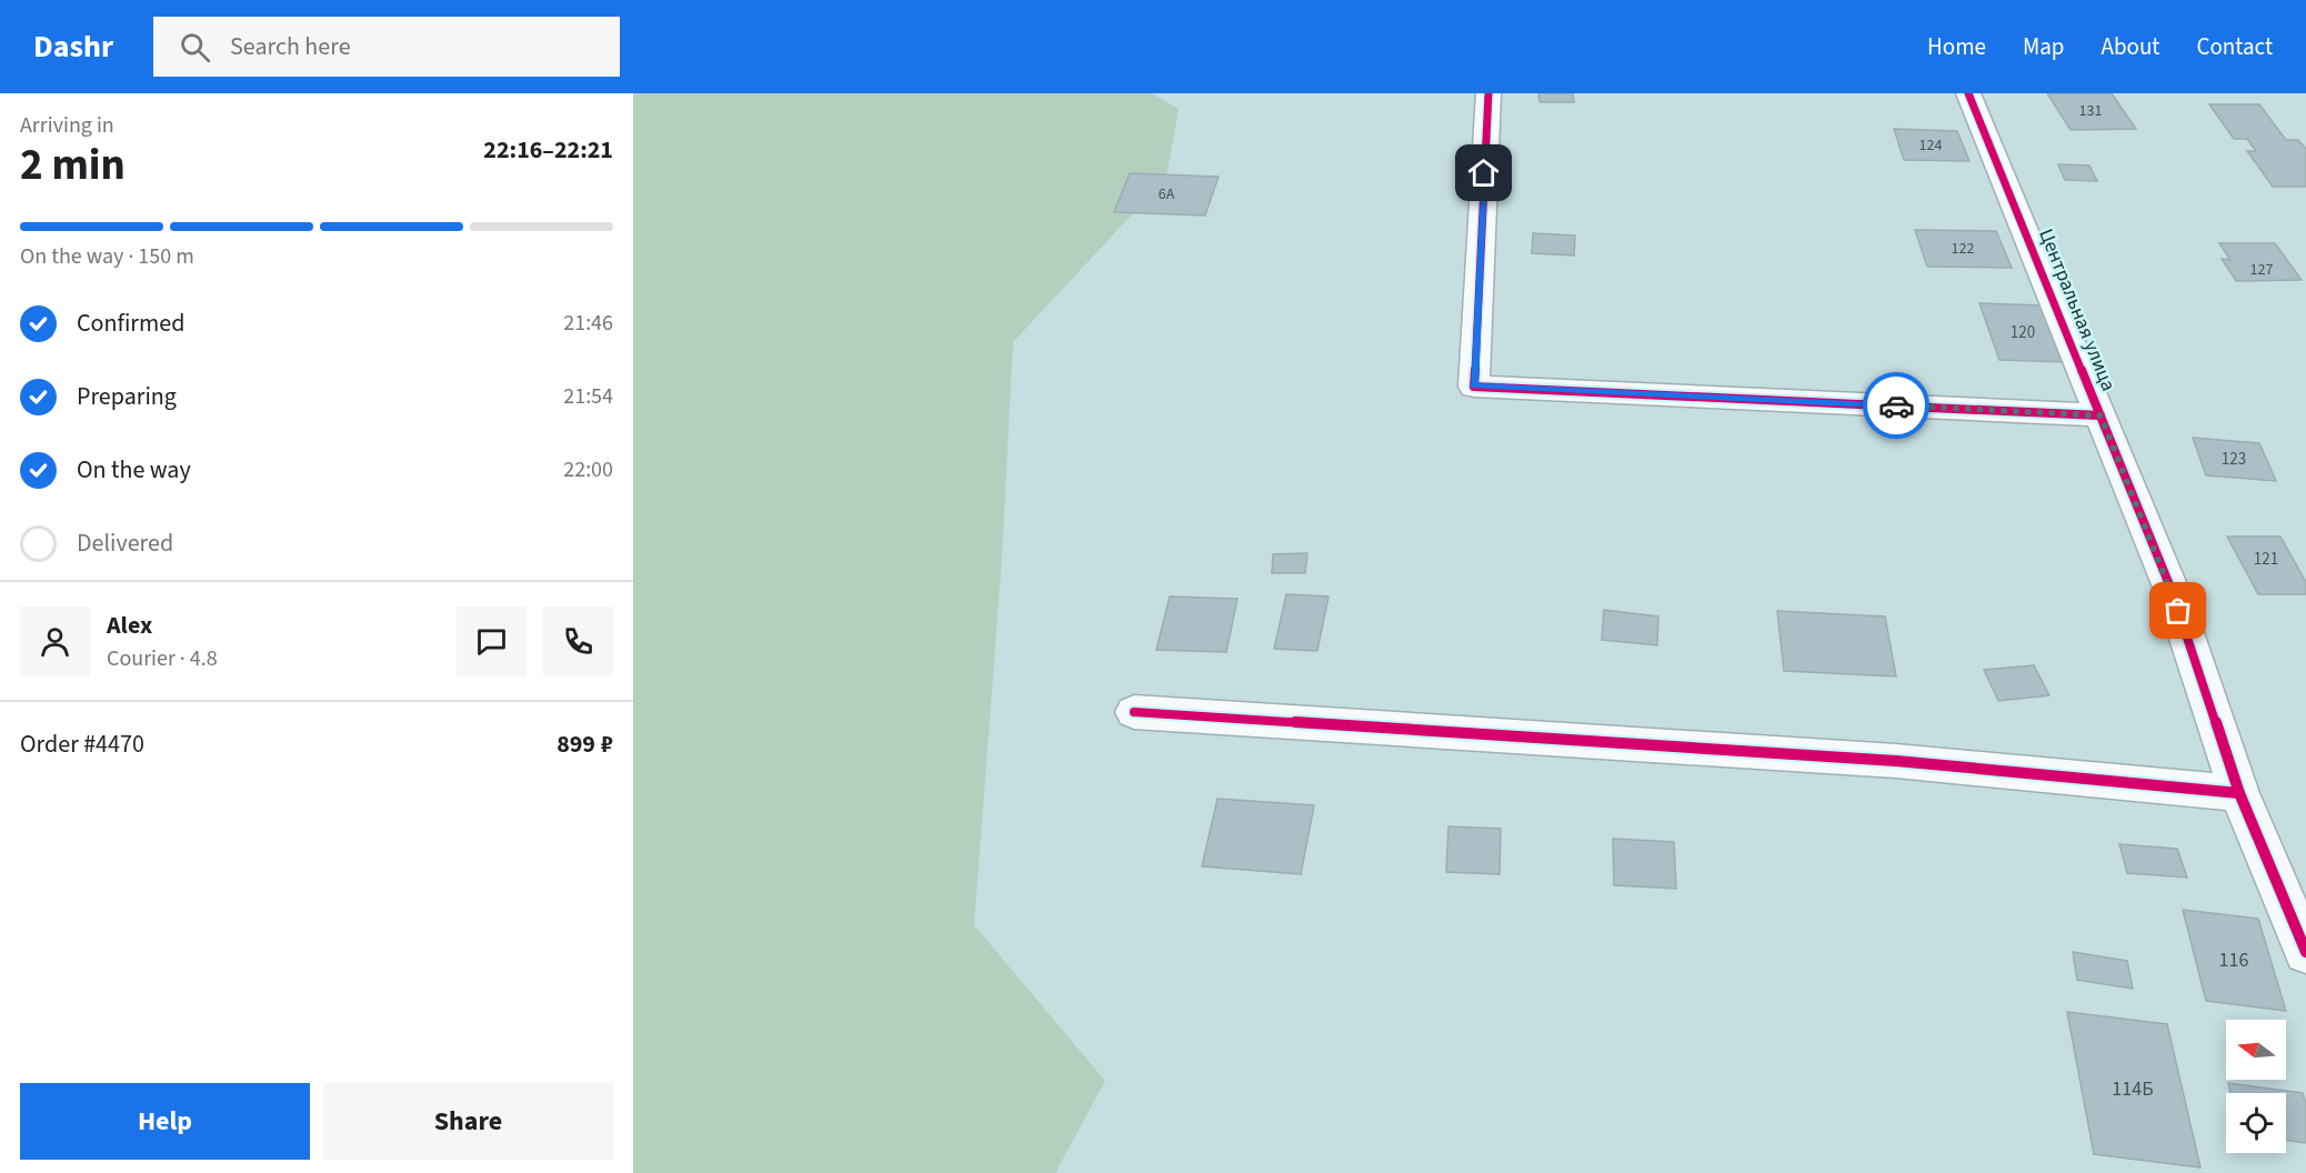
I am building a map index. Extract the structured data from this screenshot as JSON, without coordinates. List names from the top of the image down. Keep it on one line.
{"streets":{"street":["Центральная улица"]},"house_numbers":["131","124","6А","122","127","120","123","121","116","114Б"],"north":"left","page":{"header":"Dashr","search":"Search here","nav":["Home","Map","About","Contact"],"heading":["2 min","Arriving in","22:16–22:21"],"panel":["Alex","Courier · 4.8","Order #4470","899 ₽"],"bar":"On the way · 150 m","list":[["Confirmed","21:46"],["Preparing","21:54"],["On the way","22:00"],"Delivered"],"buttons":["Help","Share"]}}
